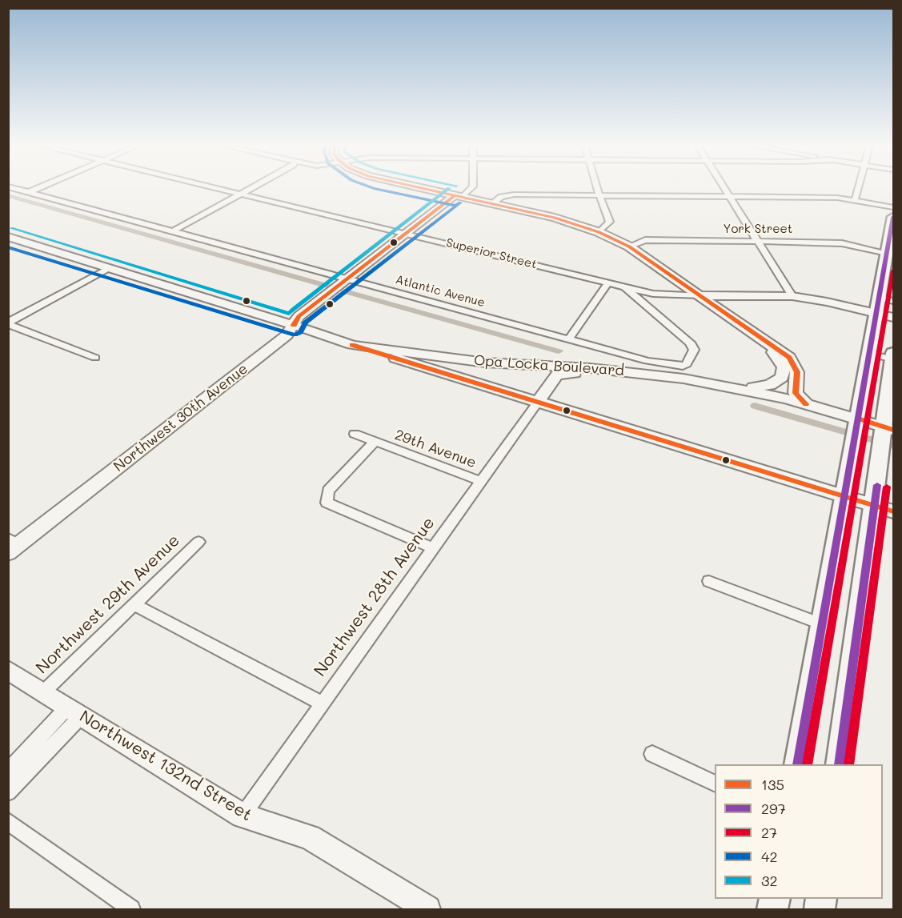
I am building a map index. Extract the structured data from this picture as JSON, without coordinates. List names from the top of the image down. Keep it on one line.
{"streets":{"street":["York Street","Superior Street","Atlantic Avenue","Opa Locka Boulevard","Northwest 30th Avenue","29th Avenue","Northwest 28th Avenue","Northwest 29th Avenue","Northwest 132nd Street"]},"crossings":[["Superior Street","Atlantic Avenue"],["Superior Street","Northwest 30th Avenue"],["Atlantic Avenue","Northwest 30th Avenue"],["Opa Locka Boulevard","Northwest 30th Avenue"],["29th Avenue","Northwest 28th Avenue"],["Northwest 28th Avenue","Northwest 132nd Street"],["Northwest 29th Avenue","Northwest 132nd Street"]],"lines":["transit line 135","transit line 42","transit line 32","transit line 297","transit line 27"],"legend":["135","297","27","42","32"]}
